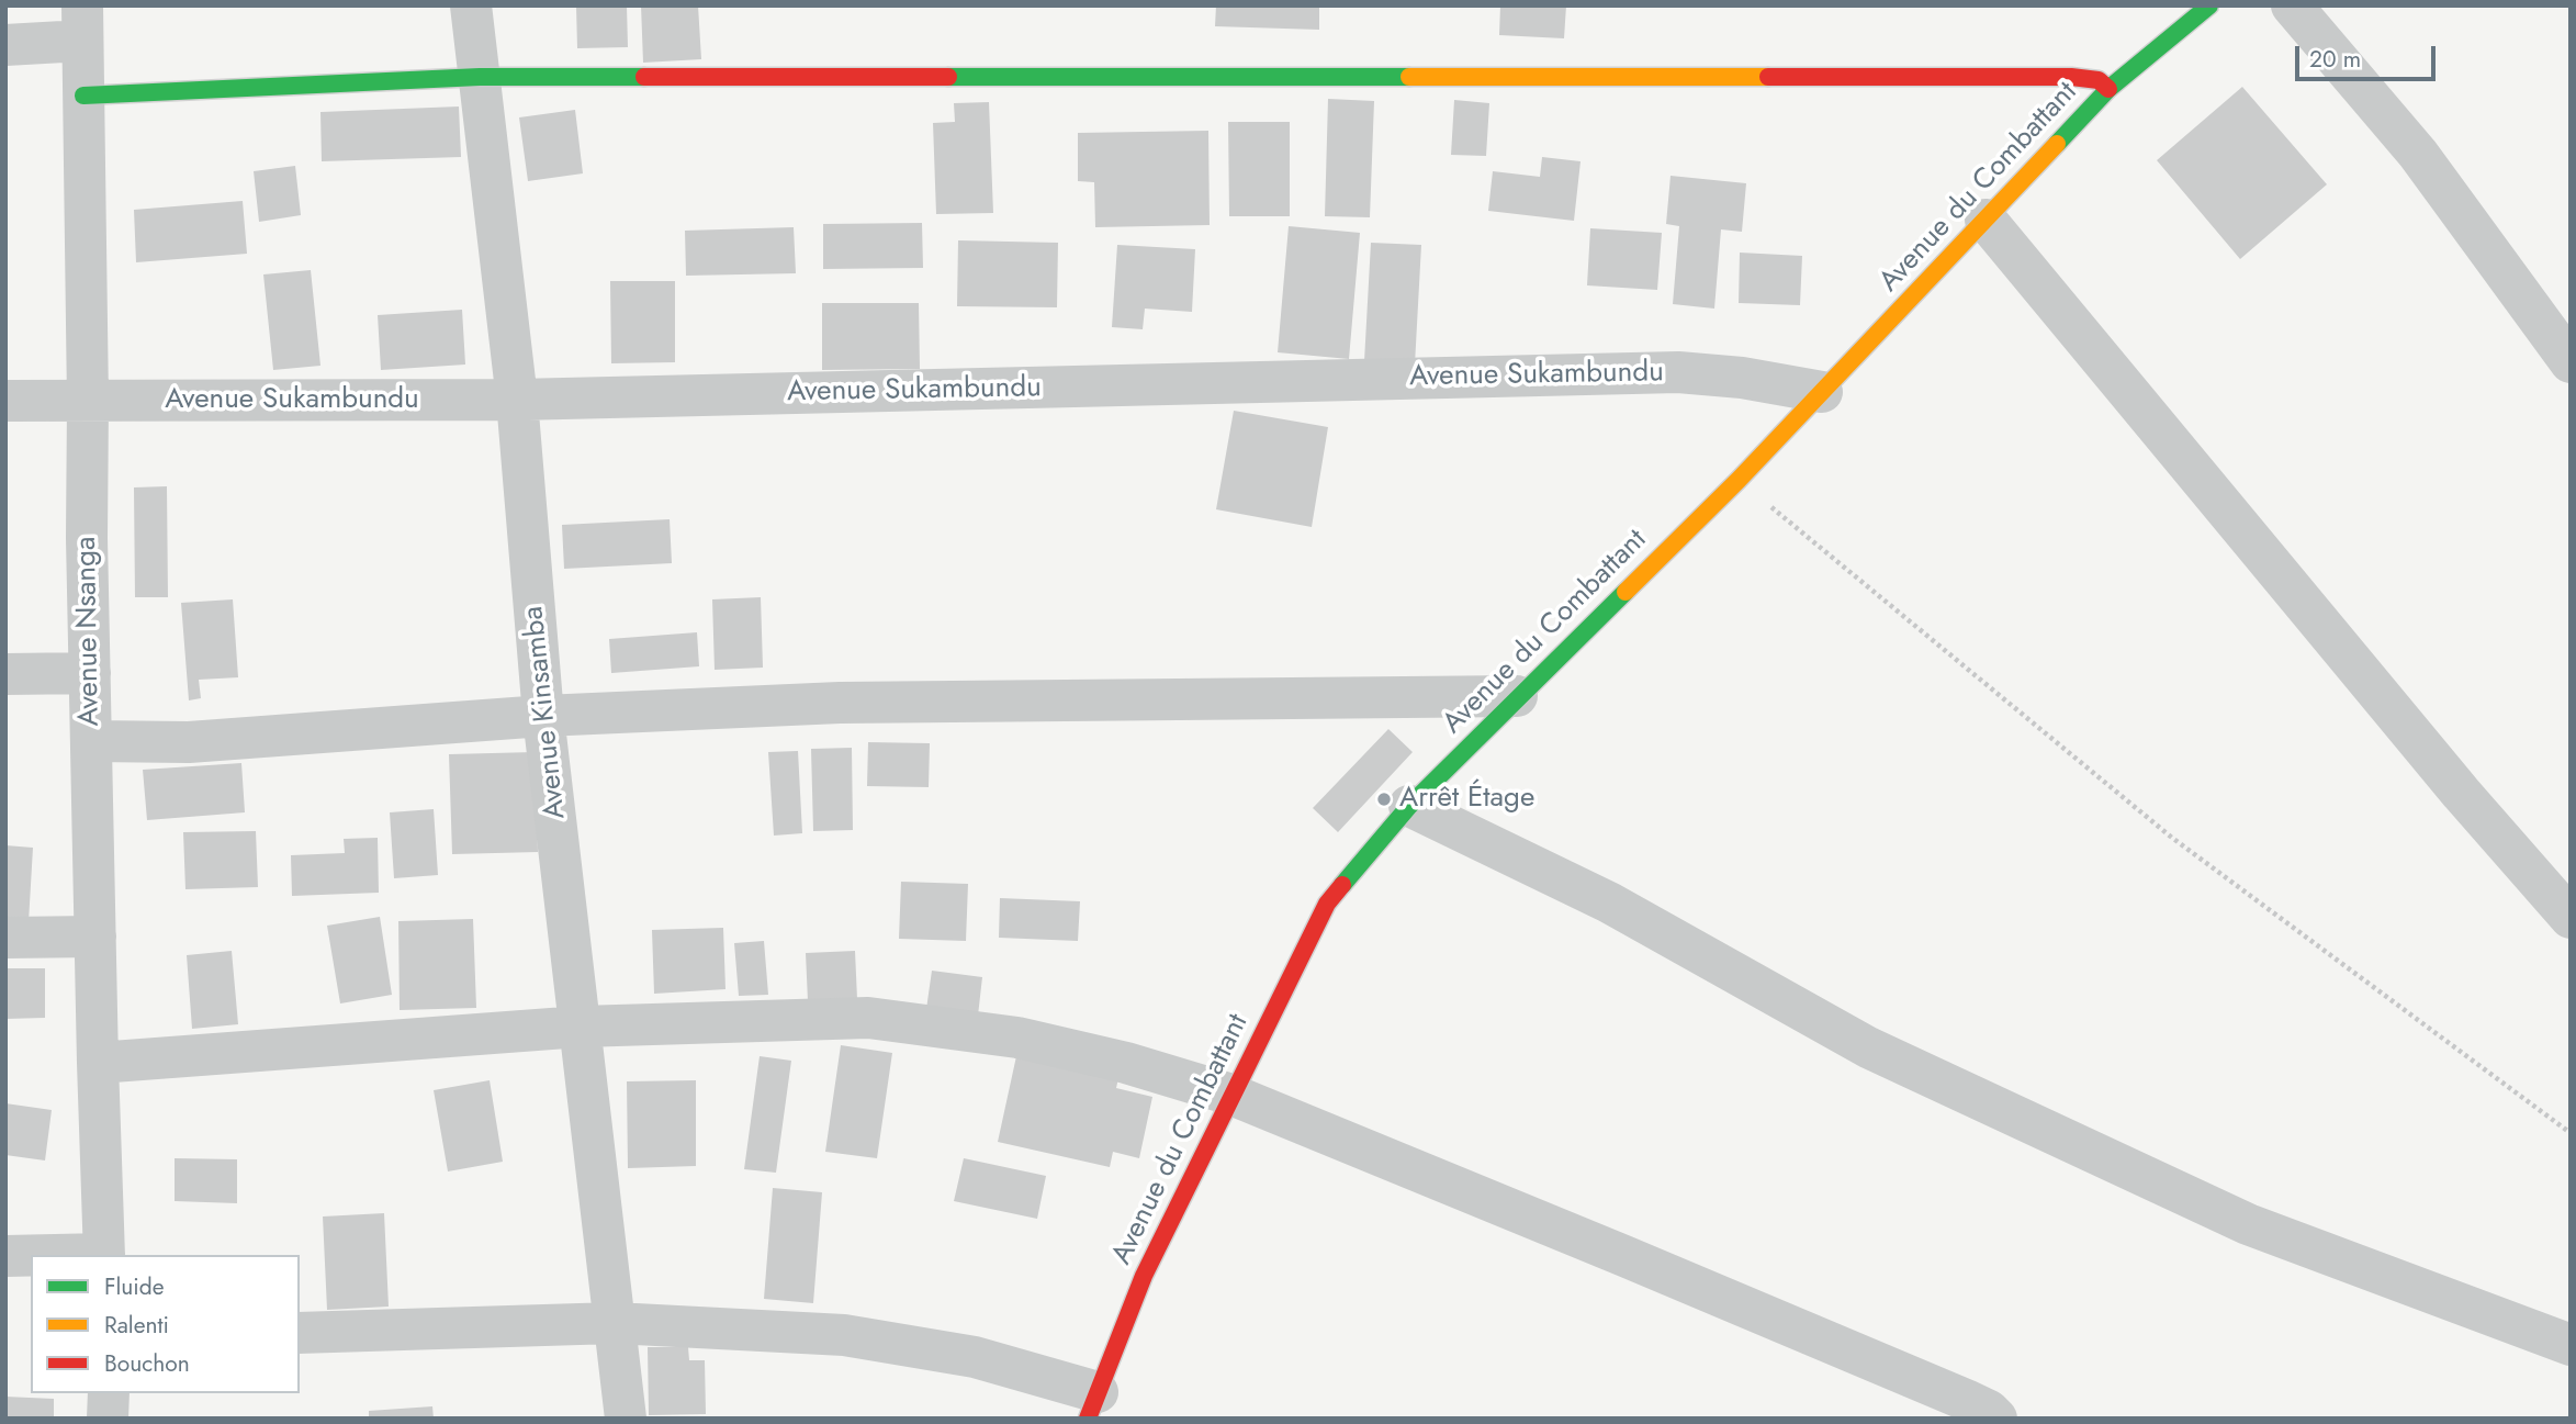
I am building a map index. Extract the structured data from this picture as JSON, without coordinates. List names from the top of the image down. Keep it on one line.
{"streets":{"street":["Avenue du Combattant","Avenue Sukambundu","Avenue Nsanga","Avenue Kinsamba"]},"crossings":[["Avenue du Combattant","Avenue Sukambundu"],["Avenue Sukambundu","Avenue Nsanga"],["Avenue Sukambundu","Avenue Kinsamba"]],"places":["Arrêt Étage"],"legend":["Fluide","Ralenti","Bouchon"],"scale_bar":"20 m"}
